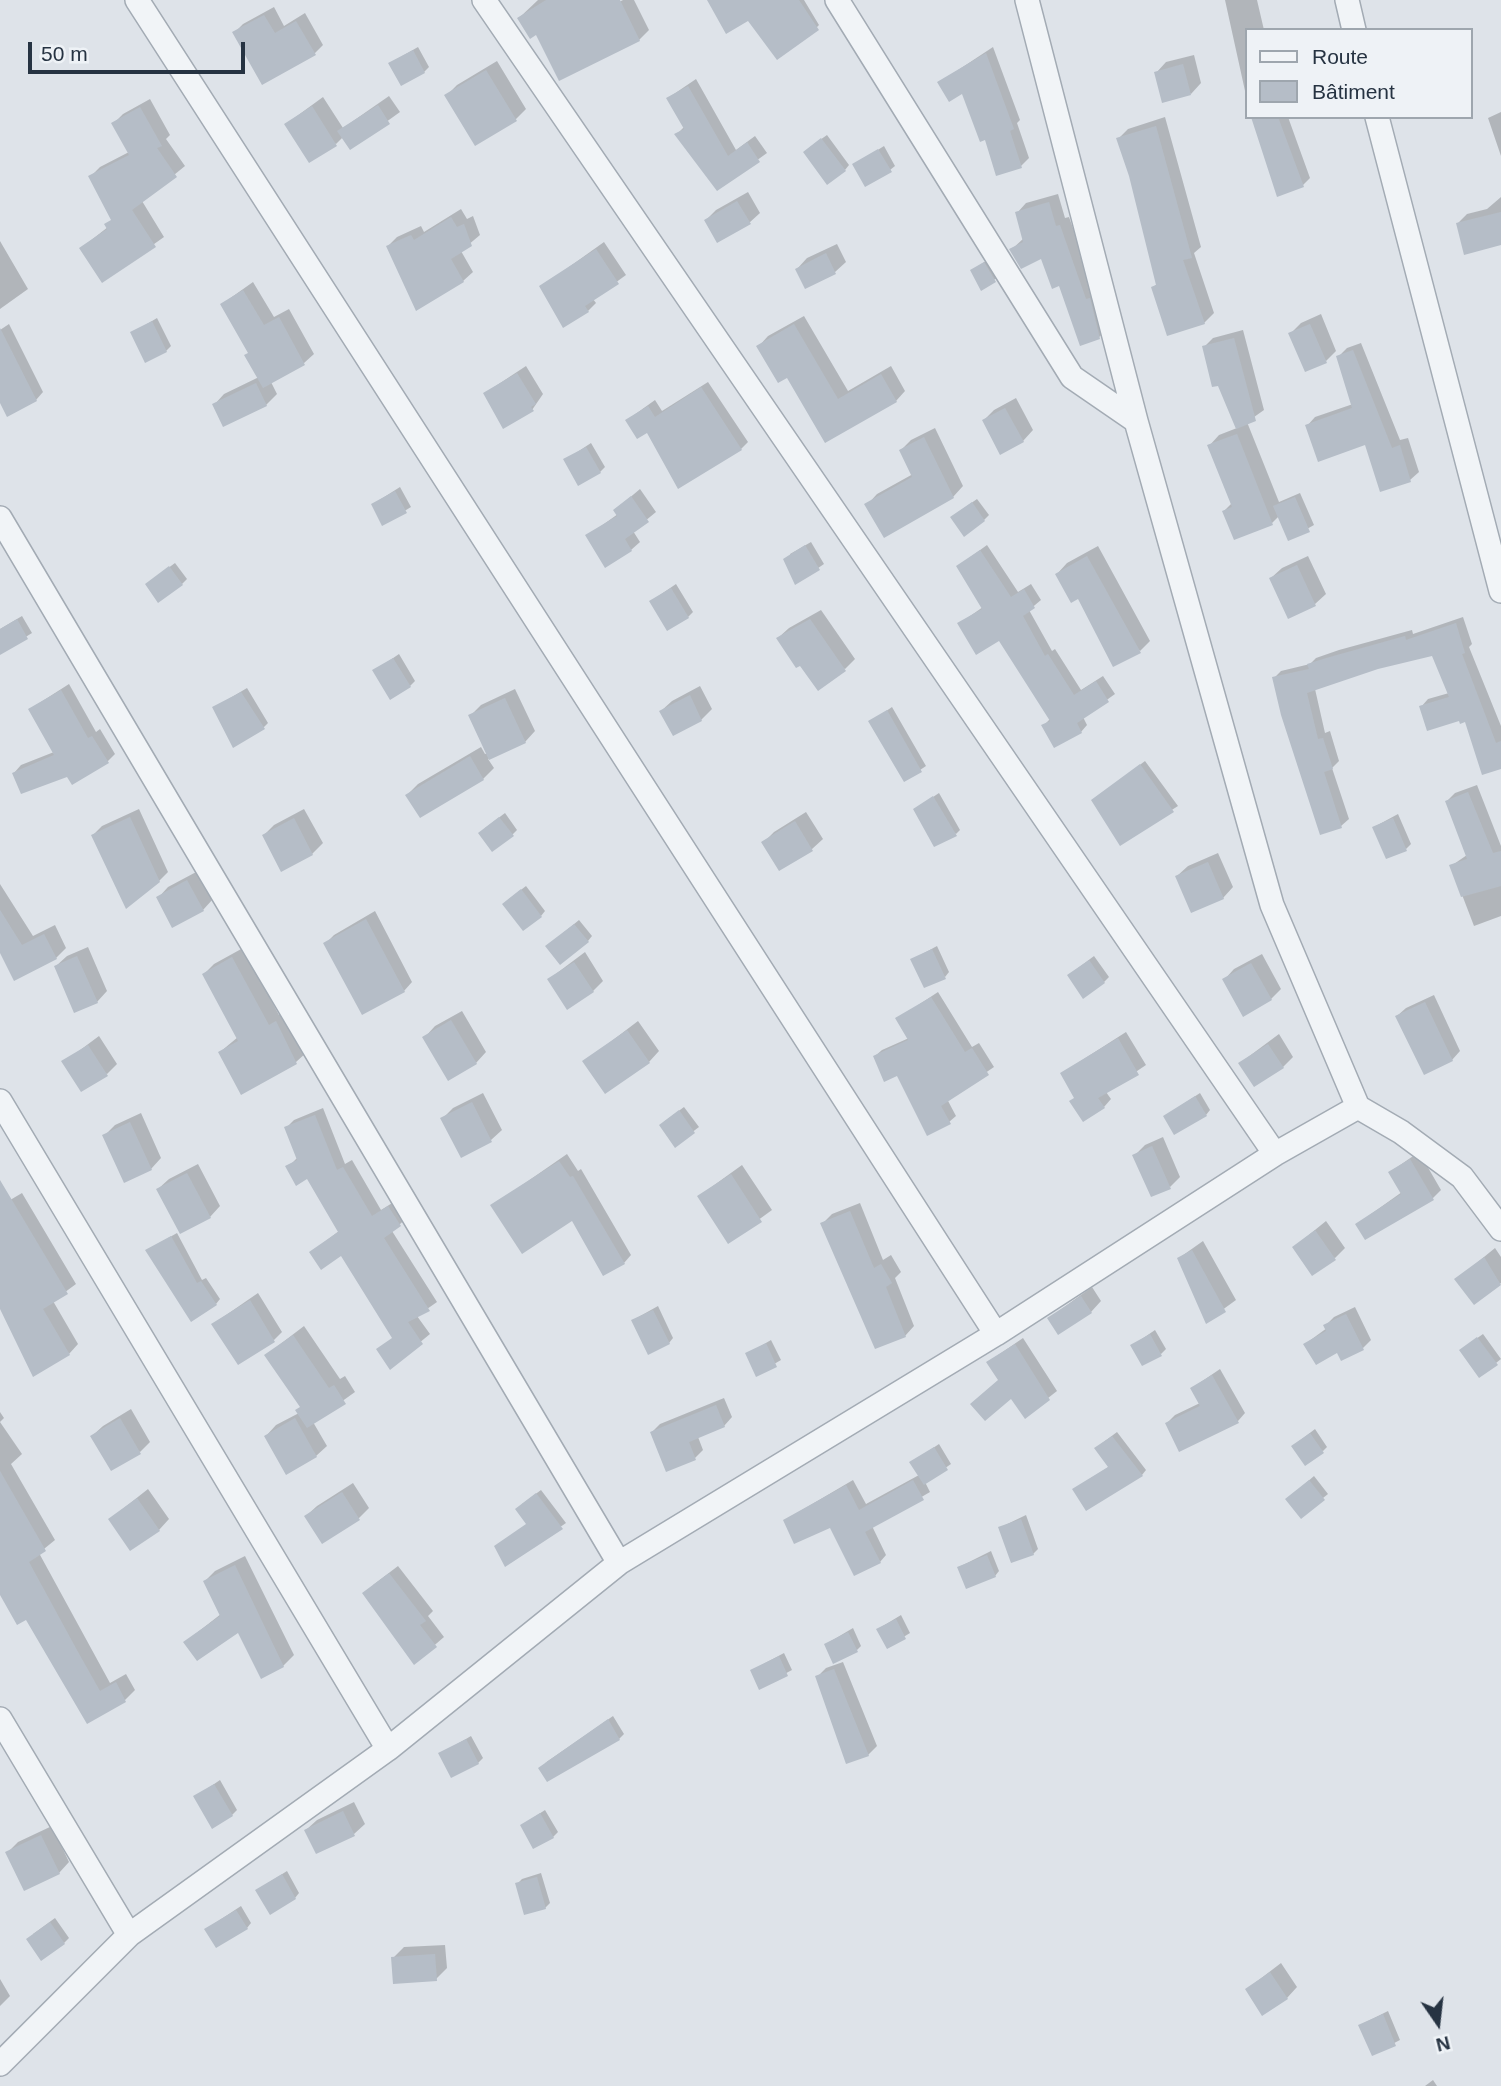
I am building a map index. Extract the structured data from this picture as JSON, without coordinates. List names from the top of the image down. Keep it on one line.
{"legend":["Route","Bâtiment"],"scale_bar":"50 m","north":"bottom"}
